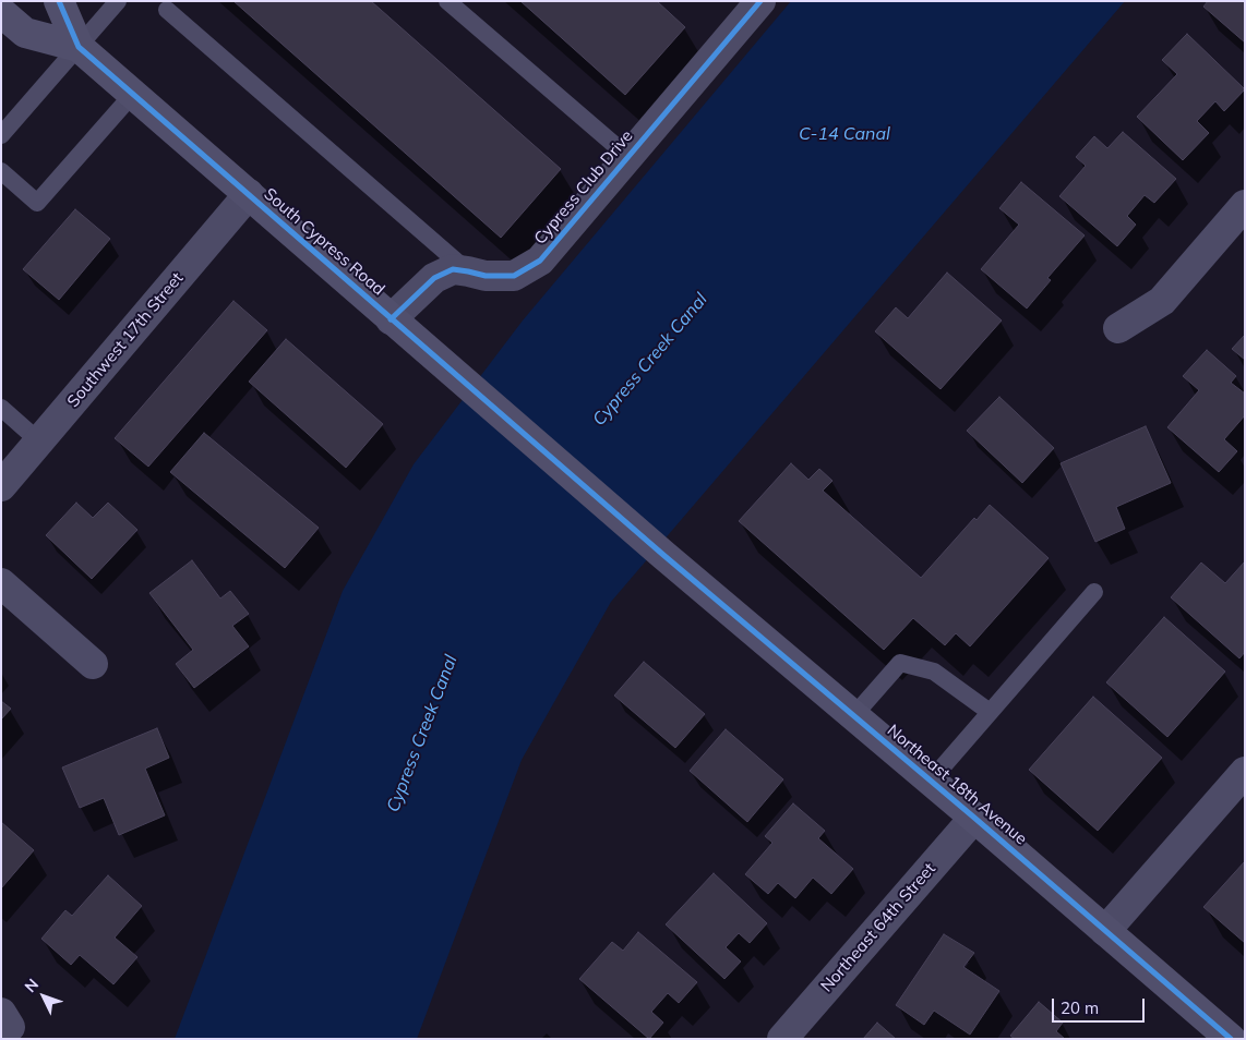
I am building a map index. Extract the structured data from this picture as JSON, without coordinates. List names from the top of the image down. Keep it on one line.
{"streets":{"street":["Cypress Club Drive","South Cypress Road","Southwest 17th Street","Northeast 18th Avenue","Northeast 64th Street"]},"crossings":[["Cypress Club Drive","South Cypress Road"],["South Cypress Road","Southwest 17th Street"],["South Cypress Road","Northeast 18th Avenue"],["Northeast 18th Avenue","Northeast 64th Street"]],"water":["C-14 Canal","Cypress Creek Canal"],"scale_bar":"20 m","north":"top left"}
